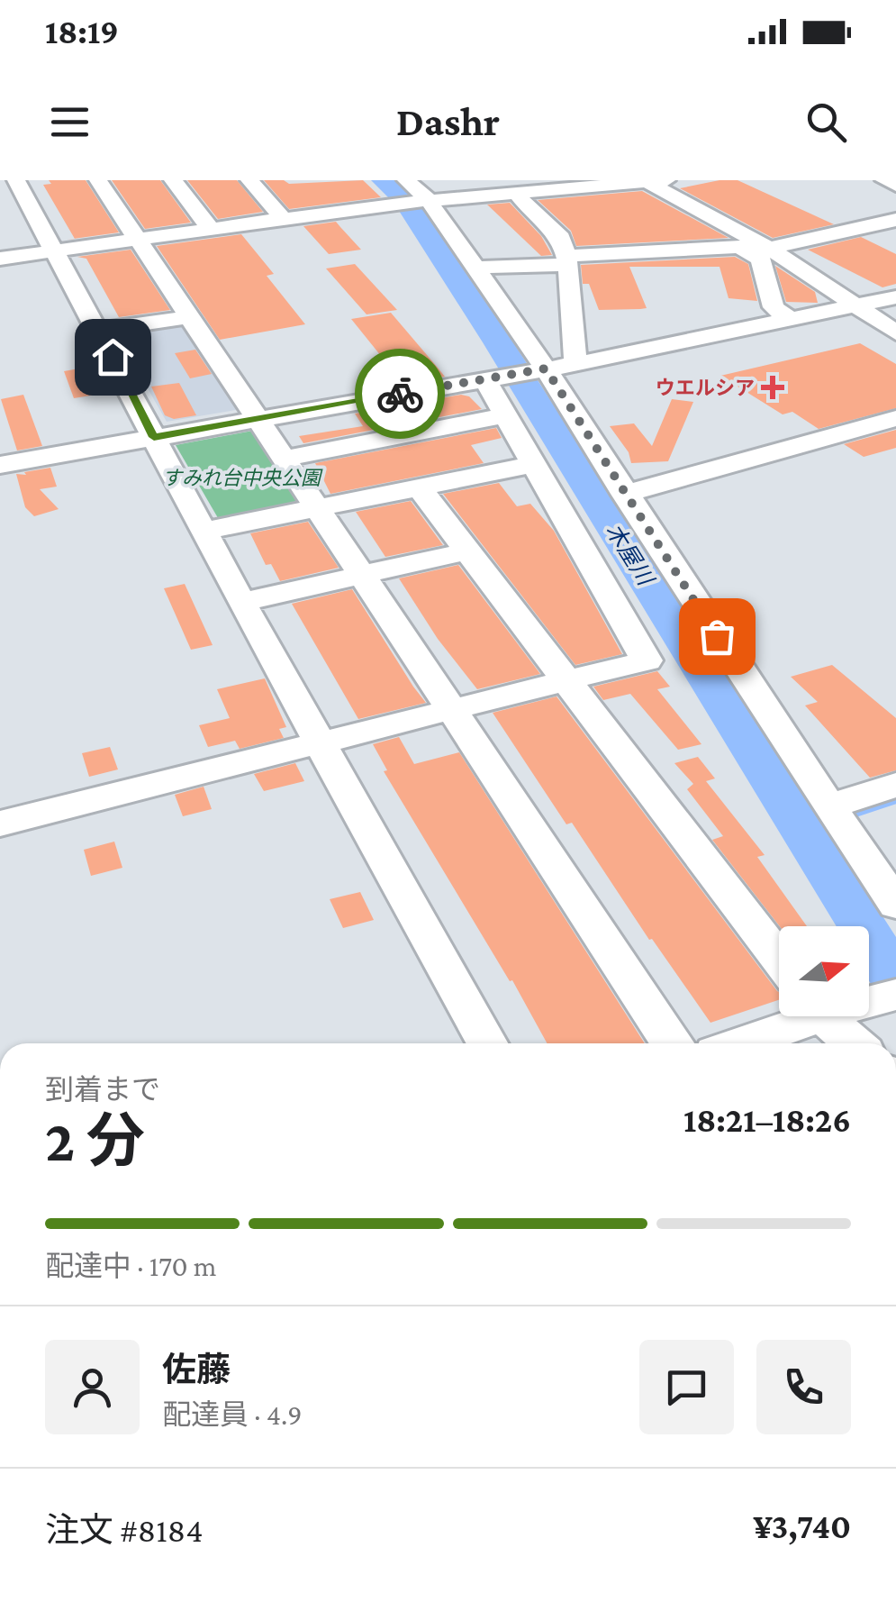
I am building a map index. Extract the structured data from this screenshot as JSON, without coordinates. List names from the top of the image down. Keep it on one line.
{"water":["木屋川"],"parks":["すみれ台中央公園"],"places":{"health":["ウエルシア"]},"north":"right","page":{"status":"18:19","header":"Dashr","heading":["2 分","到着まで","18:21–18:26"],"panel":["佐藤","配達員 · 4.9","注文 #8184","¥3,740"],"bar":"配達中 · 170 m"}}
